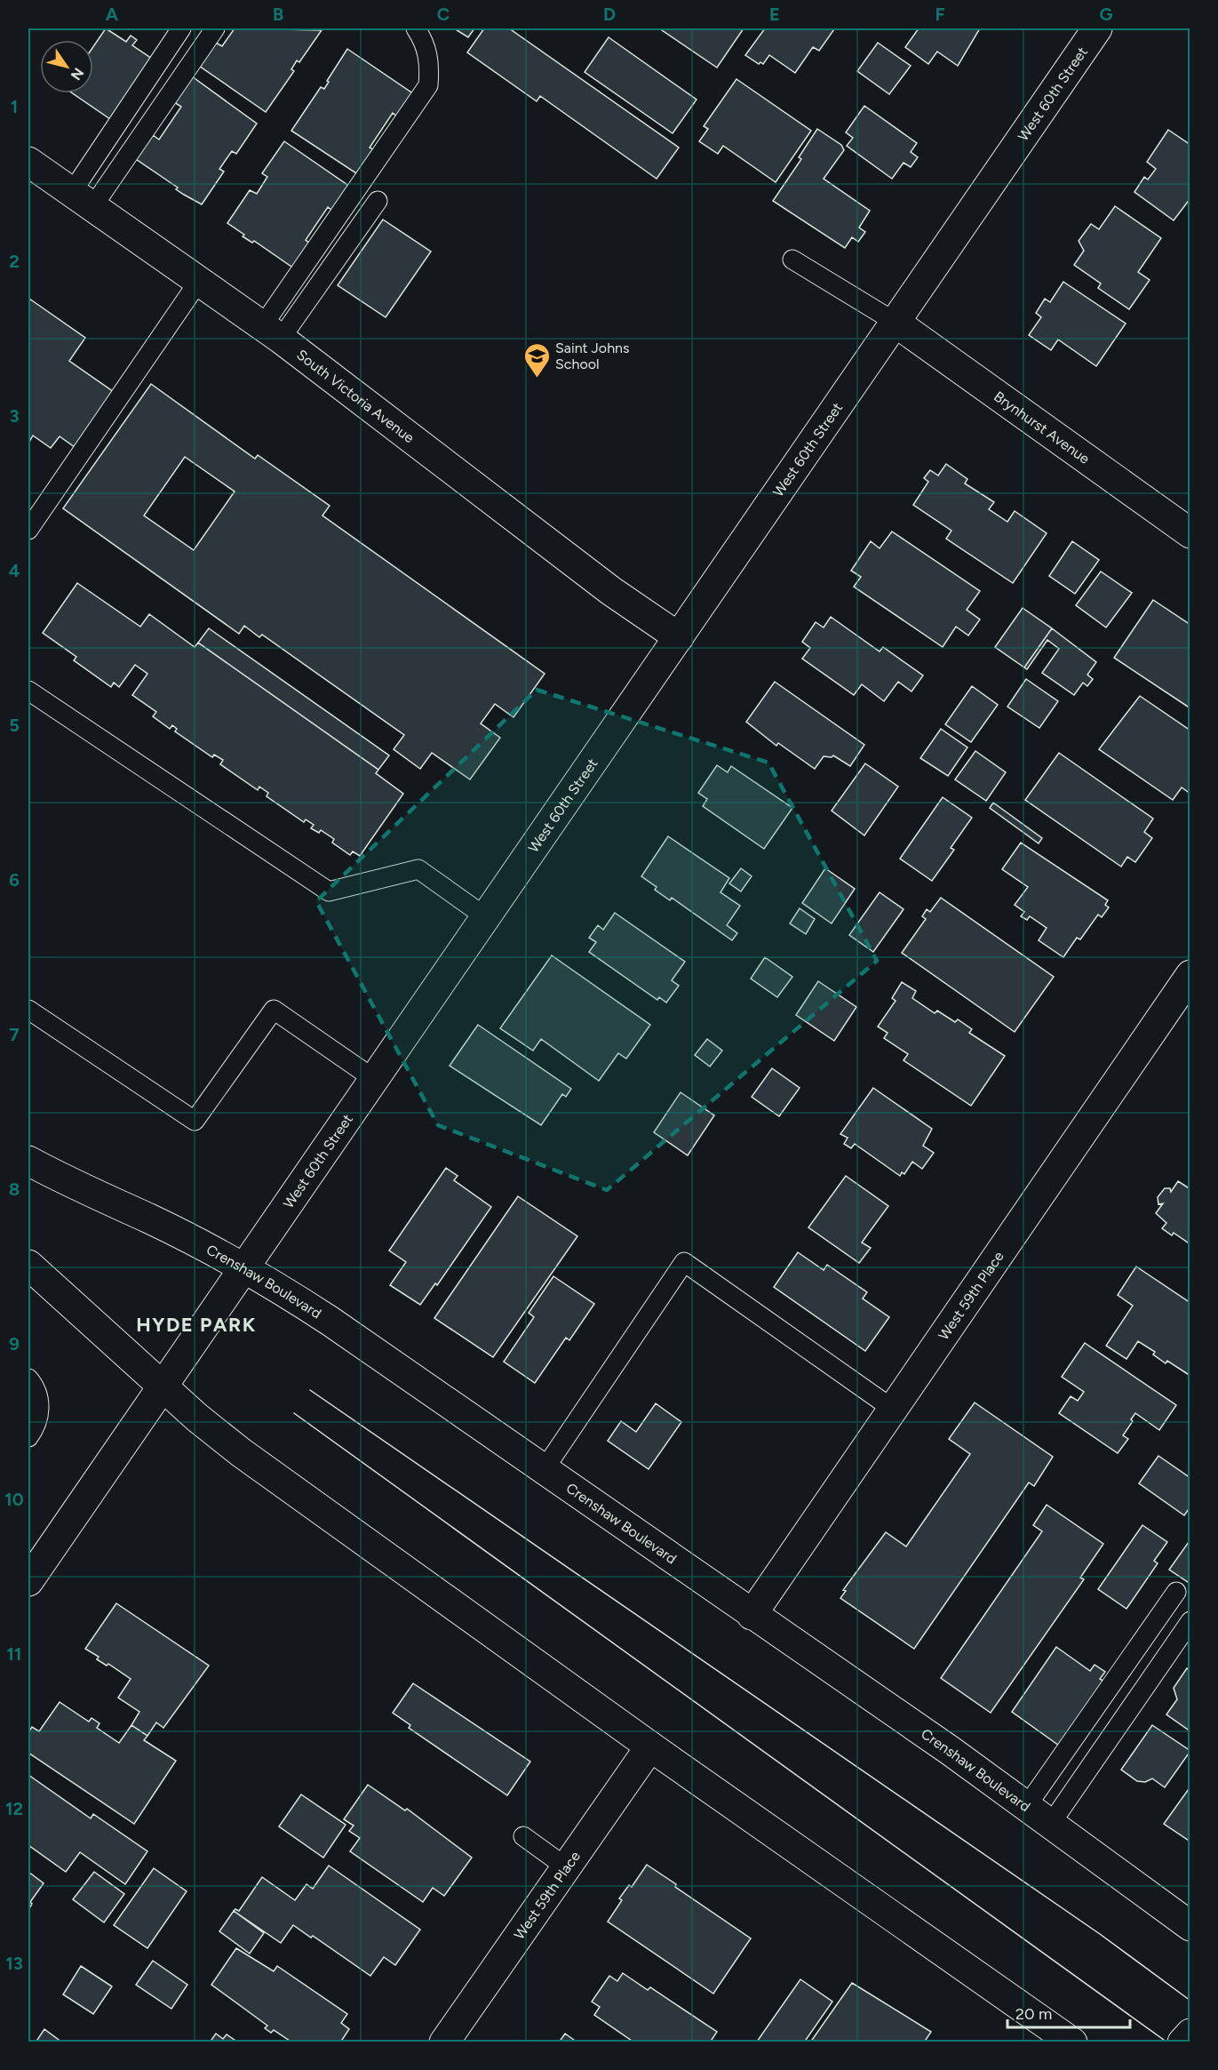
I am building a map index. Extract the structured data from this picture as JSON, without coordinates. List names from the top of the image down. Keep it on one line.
{"streets":{"street":["West 60th Street","South Victoria Avenue","Brynhurst Avenue","Crenshaw Boulevard","West 59th Place"]},"crossings":[["West 60th Street","South Victoria Avenue"],["West 60th Street","Brynhurst Avenue"],["West 60th Street","Crenshaw Boulevard"],["Crenshaw Boulevard","West 59th Place"]],"districts":["HYDE PARK"],"places":{"school or university":["Saint Johns School"]},"scale_bar":"20 m","north":"bottom right","grid":{"columns":["A","B","C","D","E","F","G"],"rows":["1","2","3","4","5","6","7","8","9","10","11","12","13"]}}
